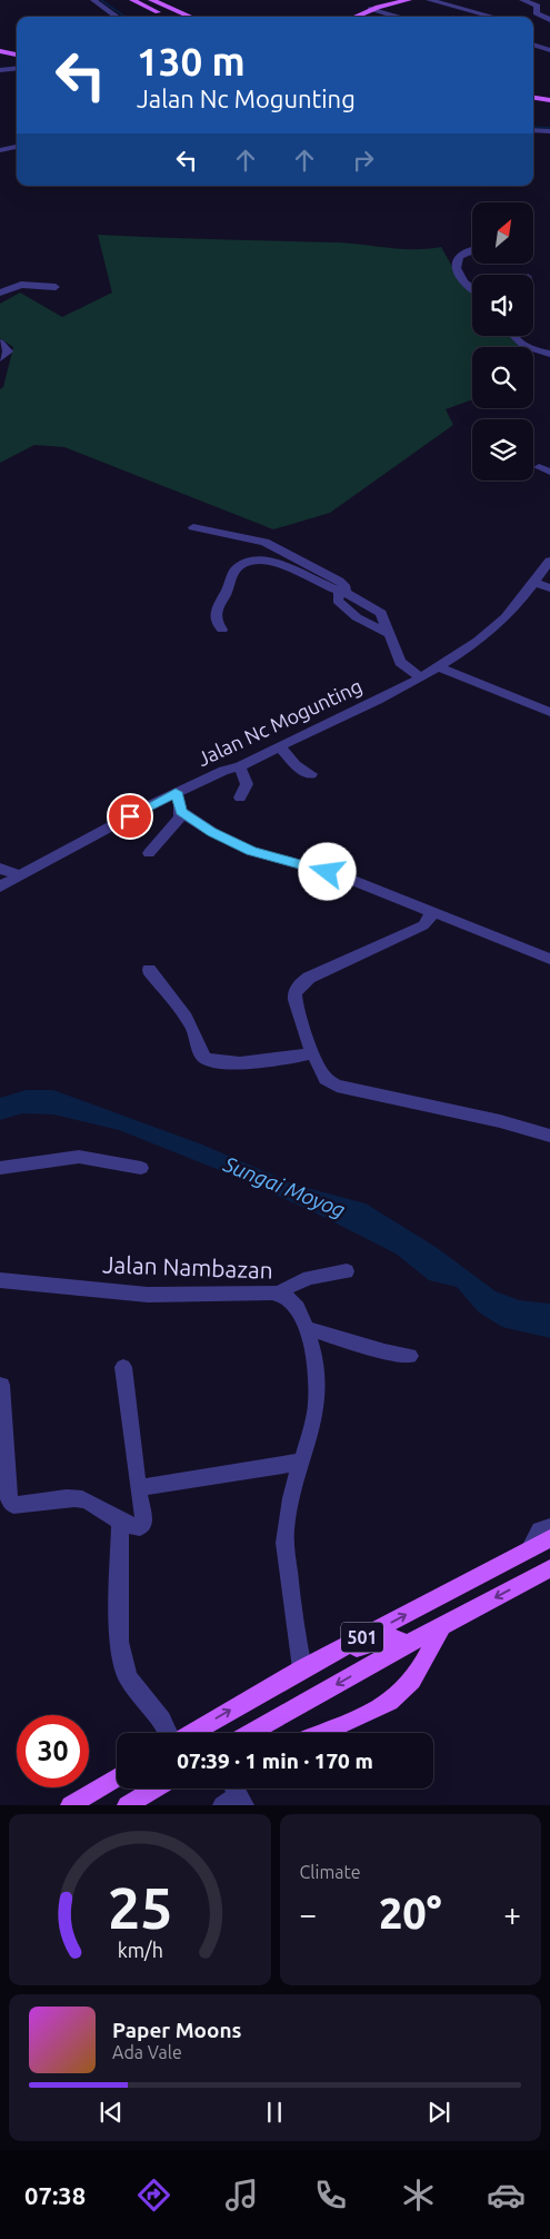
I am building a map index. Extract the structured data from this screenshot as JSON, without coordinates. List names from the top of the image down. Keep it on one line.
{"streets":{"main road":["501"],"street":["Jalan Nc Mogunting","Jalan Nambazan"]},"crossings":[["Jalan Nambazan","501"]],"water":["Sungai Moyog"],"north":"top right","page":{"turn":["130 m","Jalan Nc Mogunting"],"limit":"30","trip":"07:39 · 1 min · 170 m","tile":"Climate","heat":["−","20°","+"],"song":["Paper Moons","Ada Vale"],"tabs":"07:38","gauge":["25","km/h"]}}
